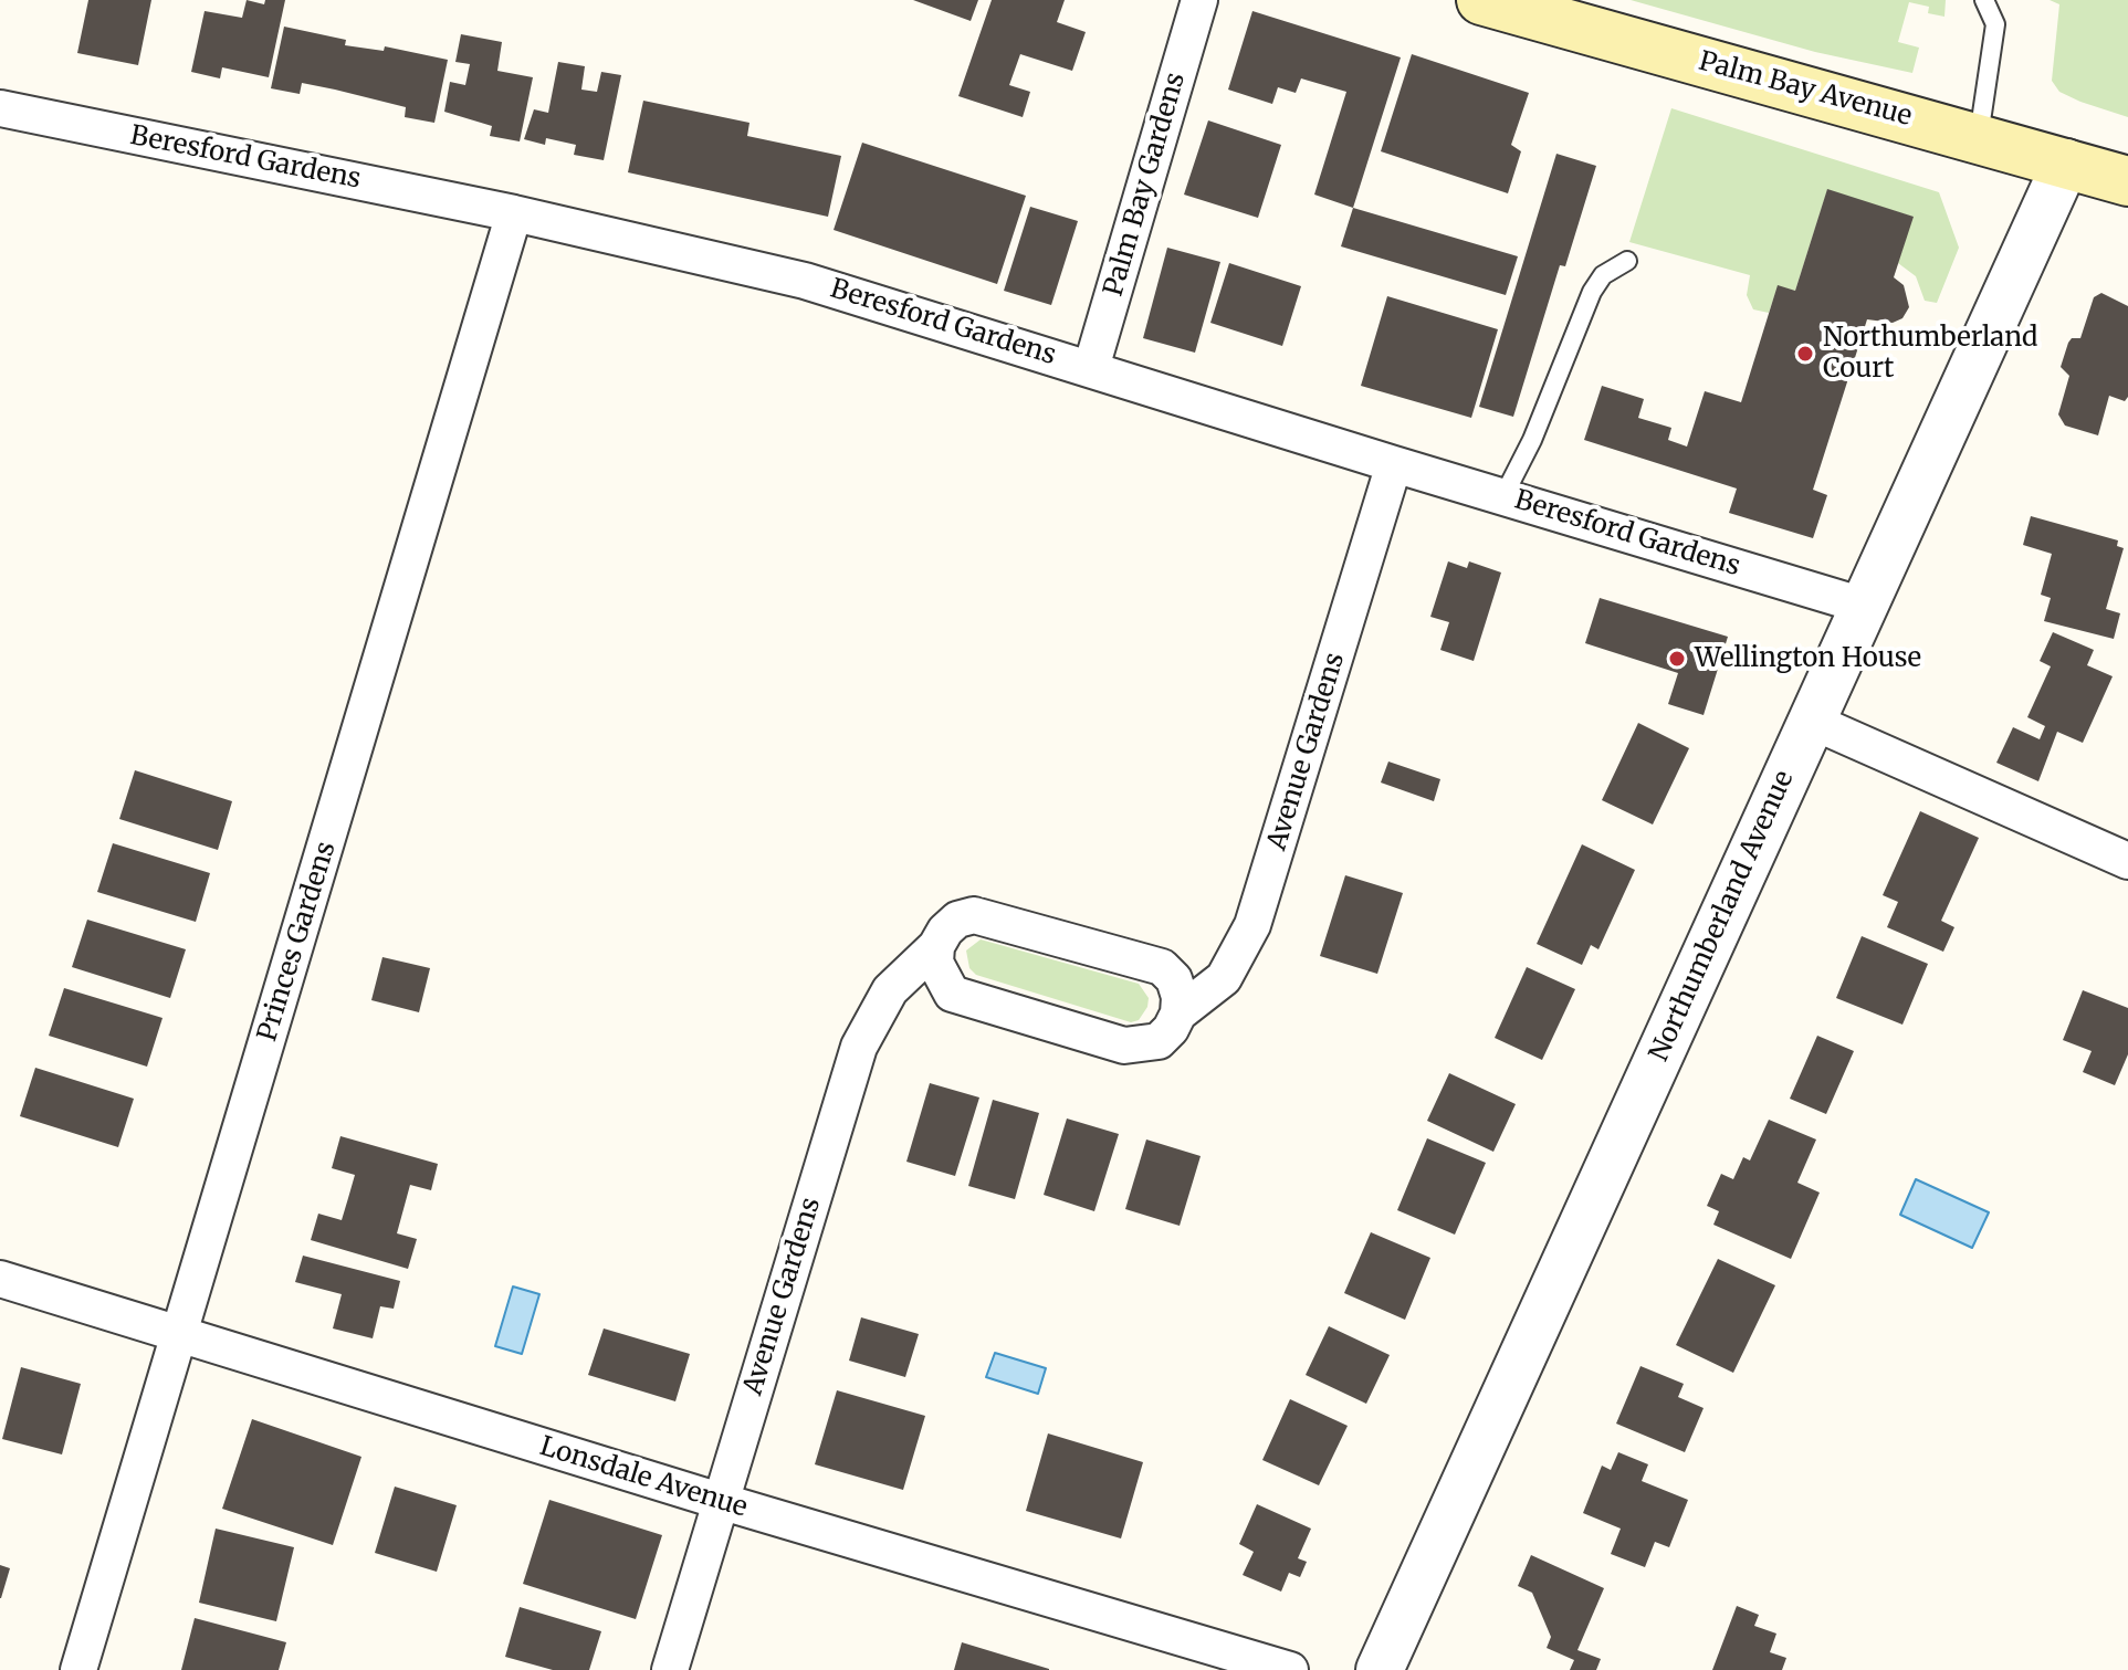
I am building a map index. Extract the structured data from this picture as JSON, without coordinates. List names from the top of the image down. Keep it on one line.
{"streets":{"main road":["Palm Bay Avenue"],"street":["Beresford Gardens","Palm Bay Gardens","Avenue Gardens","Northumberland Avenue","Princes Gardens","Lonsdale Avenue"]},"crossings":[["Palm Bay Avenue","Northumberland Avenue"],["Beresford Gardens","Palm Bay Gardens"],["Beresford Gardens","Avenue Gardens"],["Beresford Gardens","Northumberland Avenue"],["Beresford Gardens","Princes Gardens"],["Avenue Gardens","Lonsdale Avenue"],["Princes Gardens","Lonsdale Avenue"]],"places":["Northumberland Court","Wellington House"]}
